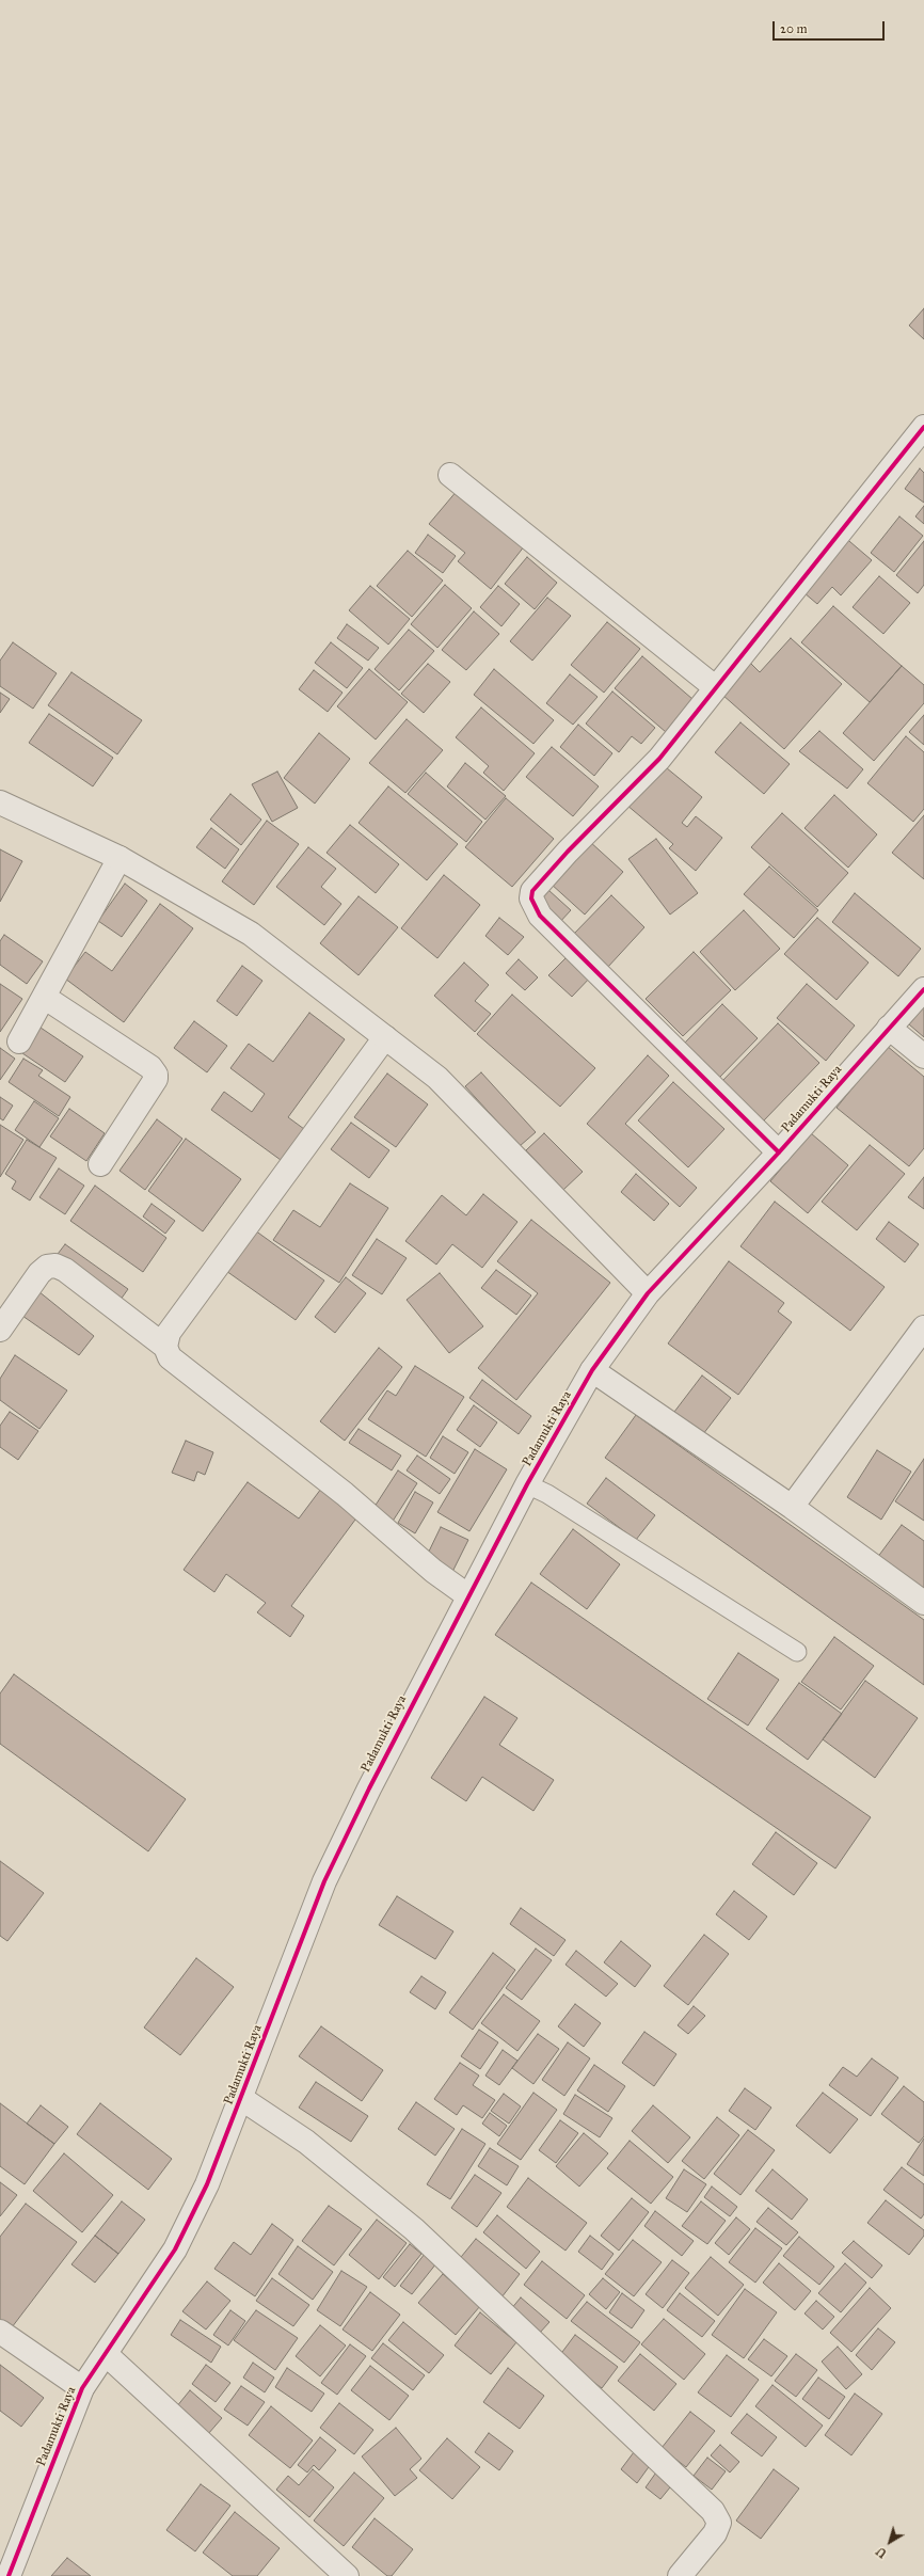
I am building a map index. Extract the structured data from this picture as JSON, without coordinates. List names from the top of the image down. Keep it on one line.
{"streets":{"street":["Padamukti Raya"]},"scale_bar":"20 m","north":"bottom left"}
